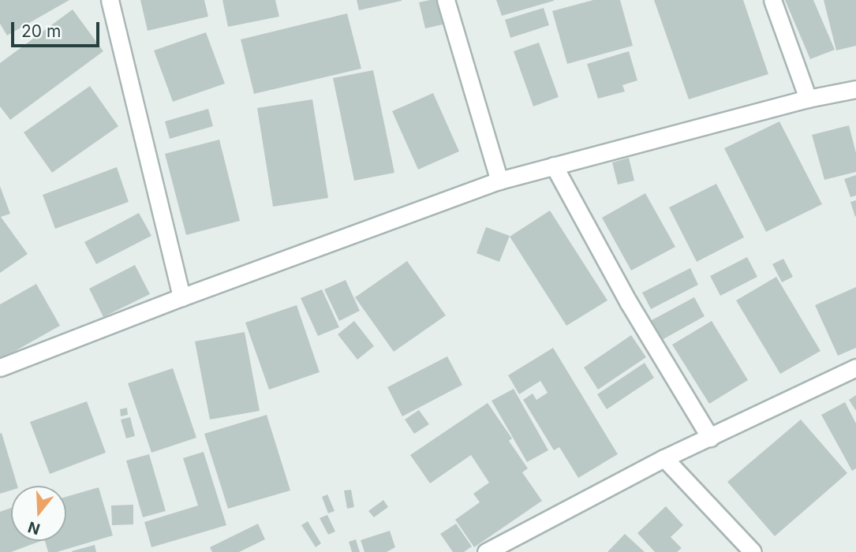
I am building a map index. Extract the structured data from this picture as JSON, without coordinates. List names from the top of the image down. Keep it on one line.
{"scale_bar":"20 m","north":"bottom"}
